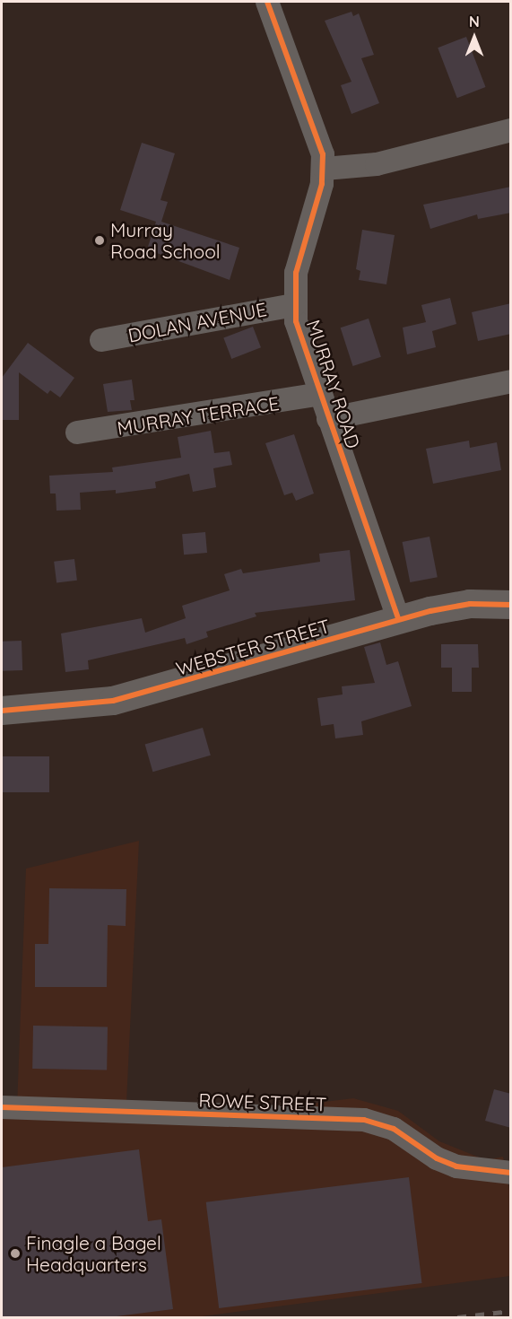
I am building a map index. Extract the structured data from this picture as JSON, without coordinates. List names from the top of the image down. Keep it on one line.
{"streets":{"street":["DOLAN AVENUE","MURRAY ROAD","MURRAY TERRACE","WEBSTER STREET","ROWE STREET"]},"crossings":[["DOLAN AVENUE","MURRAY ROAD"],["MURRAY ROAD","MURRAY TERRACE"],["MURRAY ROAD","WEBSTER STREET"]],"places":["Murray Road School","Finagle a Bagel Headquarters"],"north":"top"}
